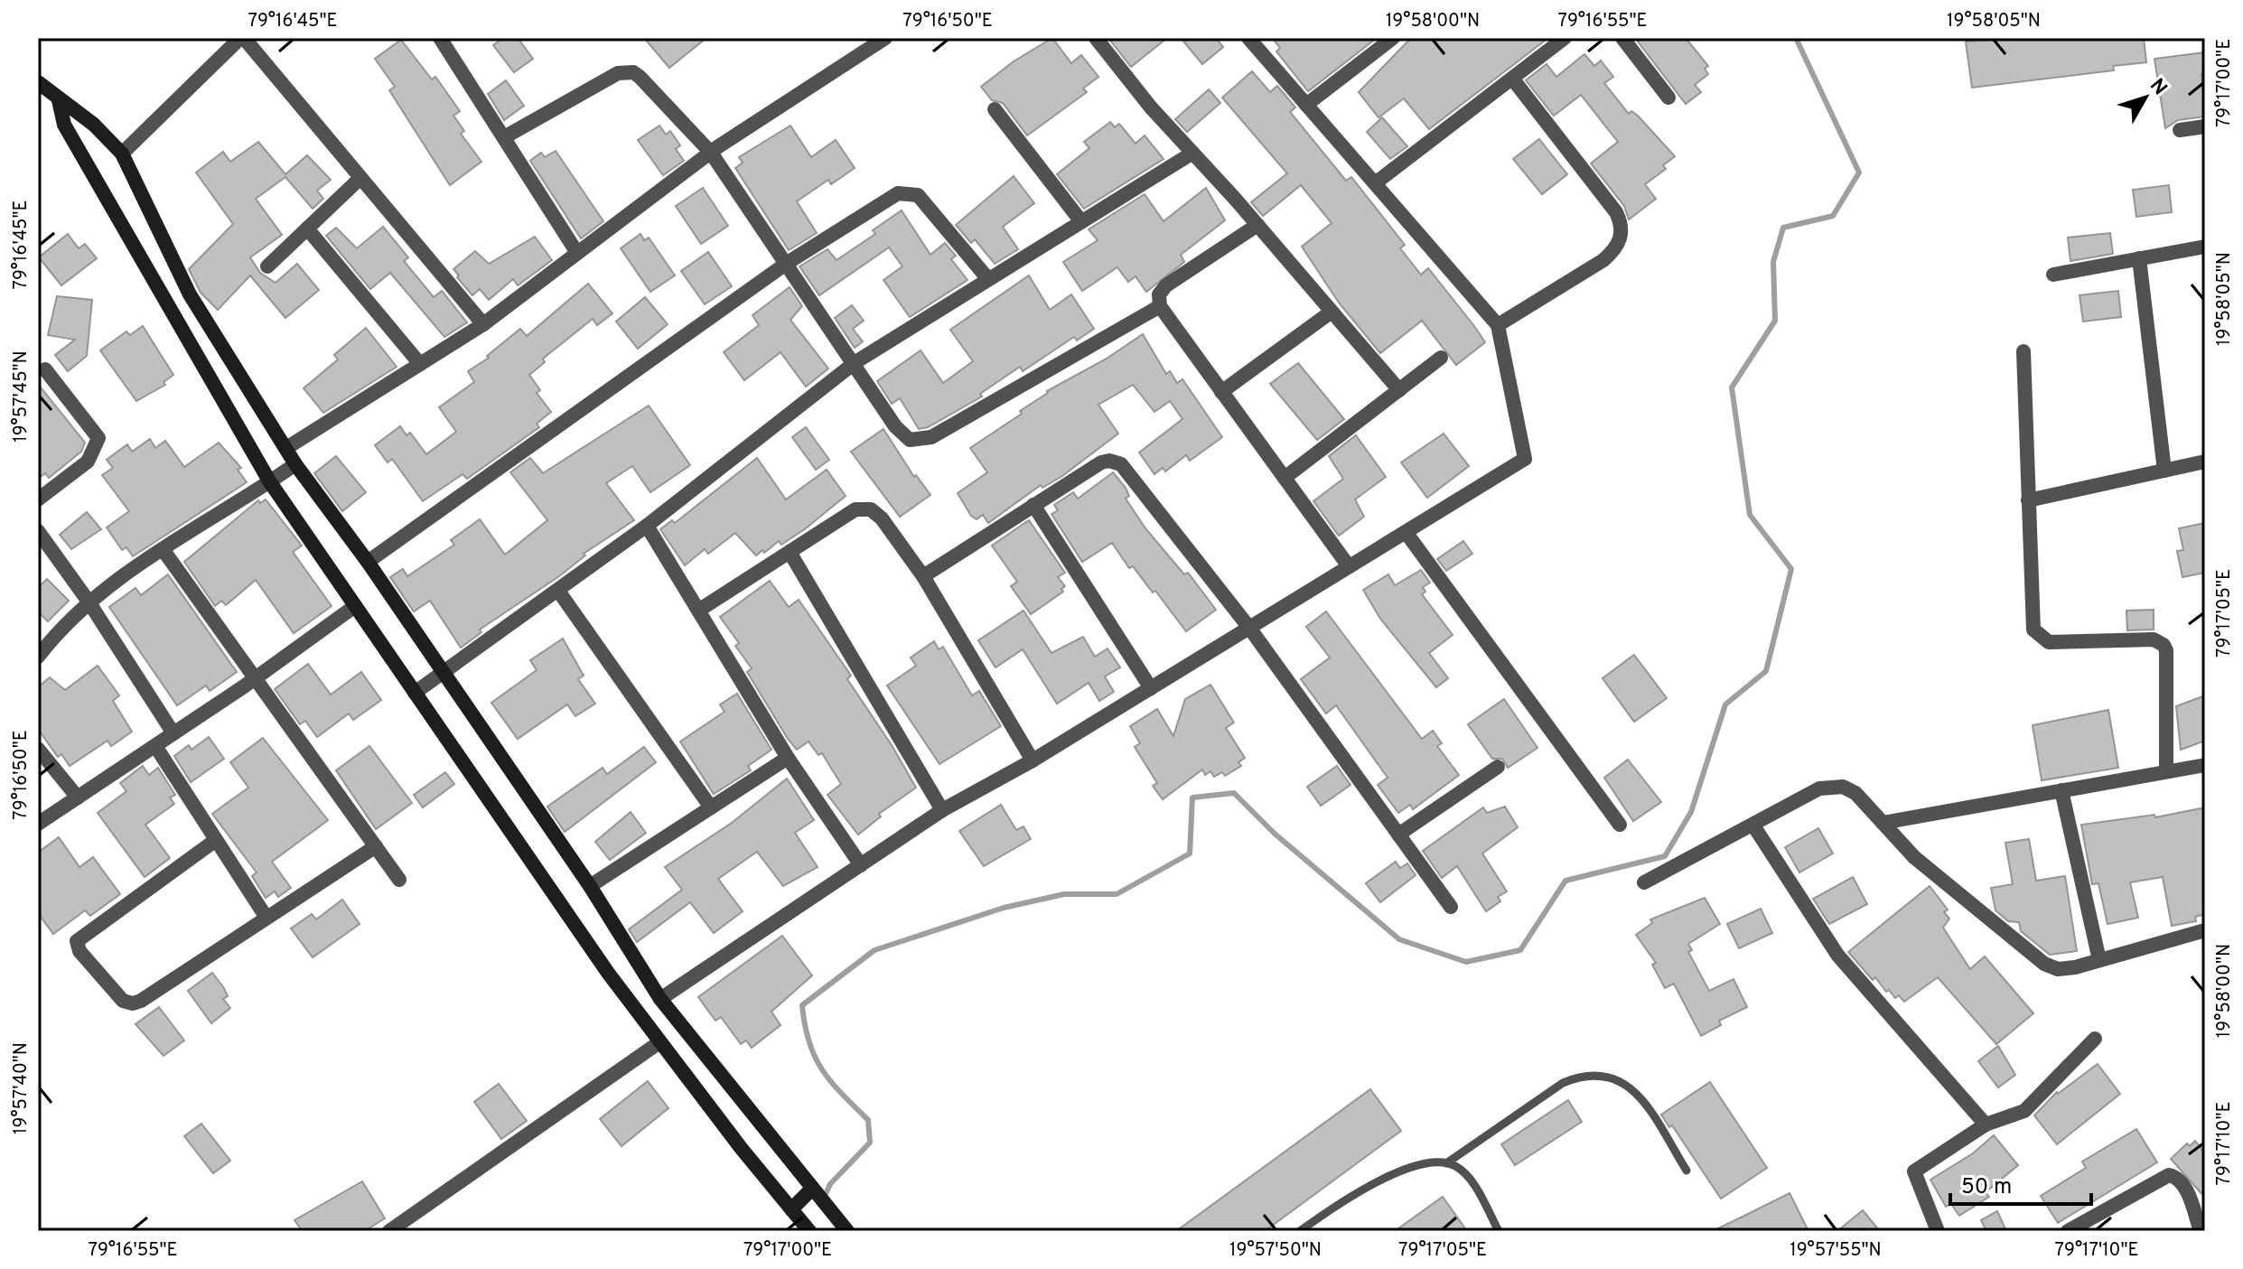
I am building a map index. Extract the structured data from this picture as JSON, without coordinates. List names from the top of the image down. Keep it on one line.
{"scale_bar":"50 m","north":"top right","coordinates":["79°16'45\"E","79°16'50\"E","19°58'00\"N","79°16'55\"E","19°58'05\"N","79°17'00\"E","19°57'45\"N","79°17'05\"E","19°57'40\"N","79°17'10\"E","19°57'50\"N","19°57'55\"N"]}
